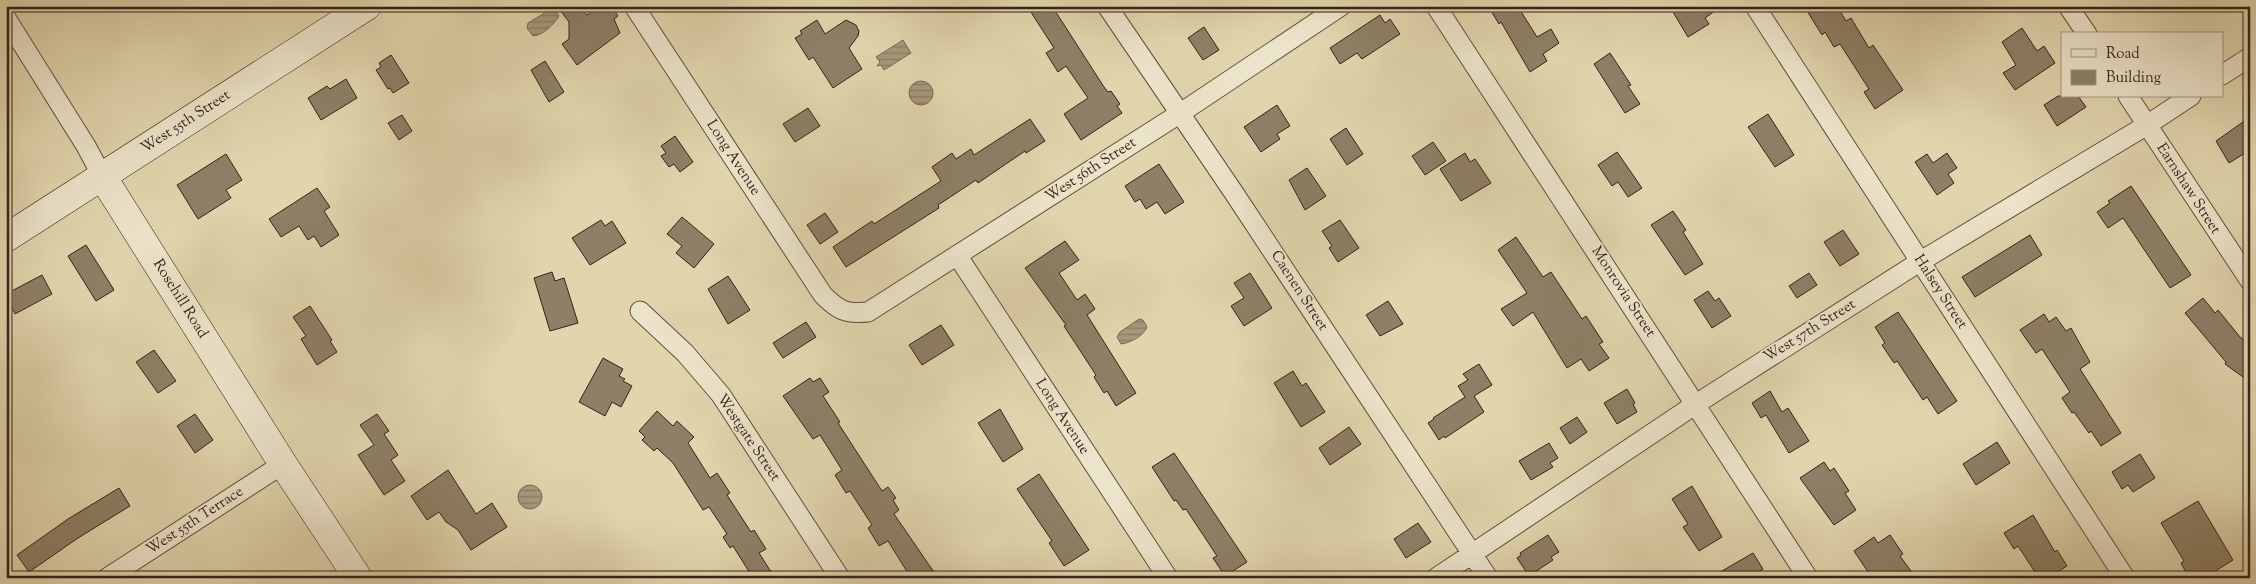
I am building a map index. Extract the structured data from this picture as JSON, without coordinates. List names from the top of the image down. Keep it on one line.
{"streets":{"street":["West 55th Street","Long Avenue","West 56th Street","Earnshaw Street","Caenen Street","Monrovia Street","Halsey Street","Rosehill Road","West 57th Street","Westgate Street","West 55th Terrace"]},"crossings":[["West 55th Street","Rosehill Road"],["Long Avenue","West 56th Street"],["West 56th Street","Caenen Street"],["Earnshaw Street","West 57th Street"],["Caenen Street","West 57th Street"],["Monrovia Street","West 57th Street"],["Halsey Street","West 57th Street"],["Rosehill Road","West 55th Terrace"]],"legend":["Road","Building"]}
